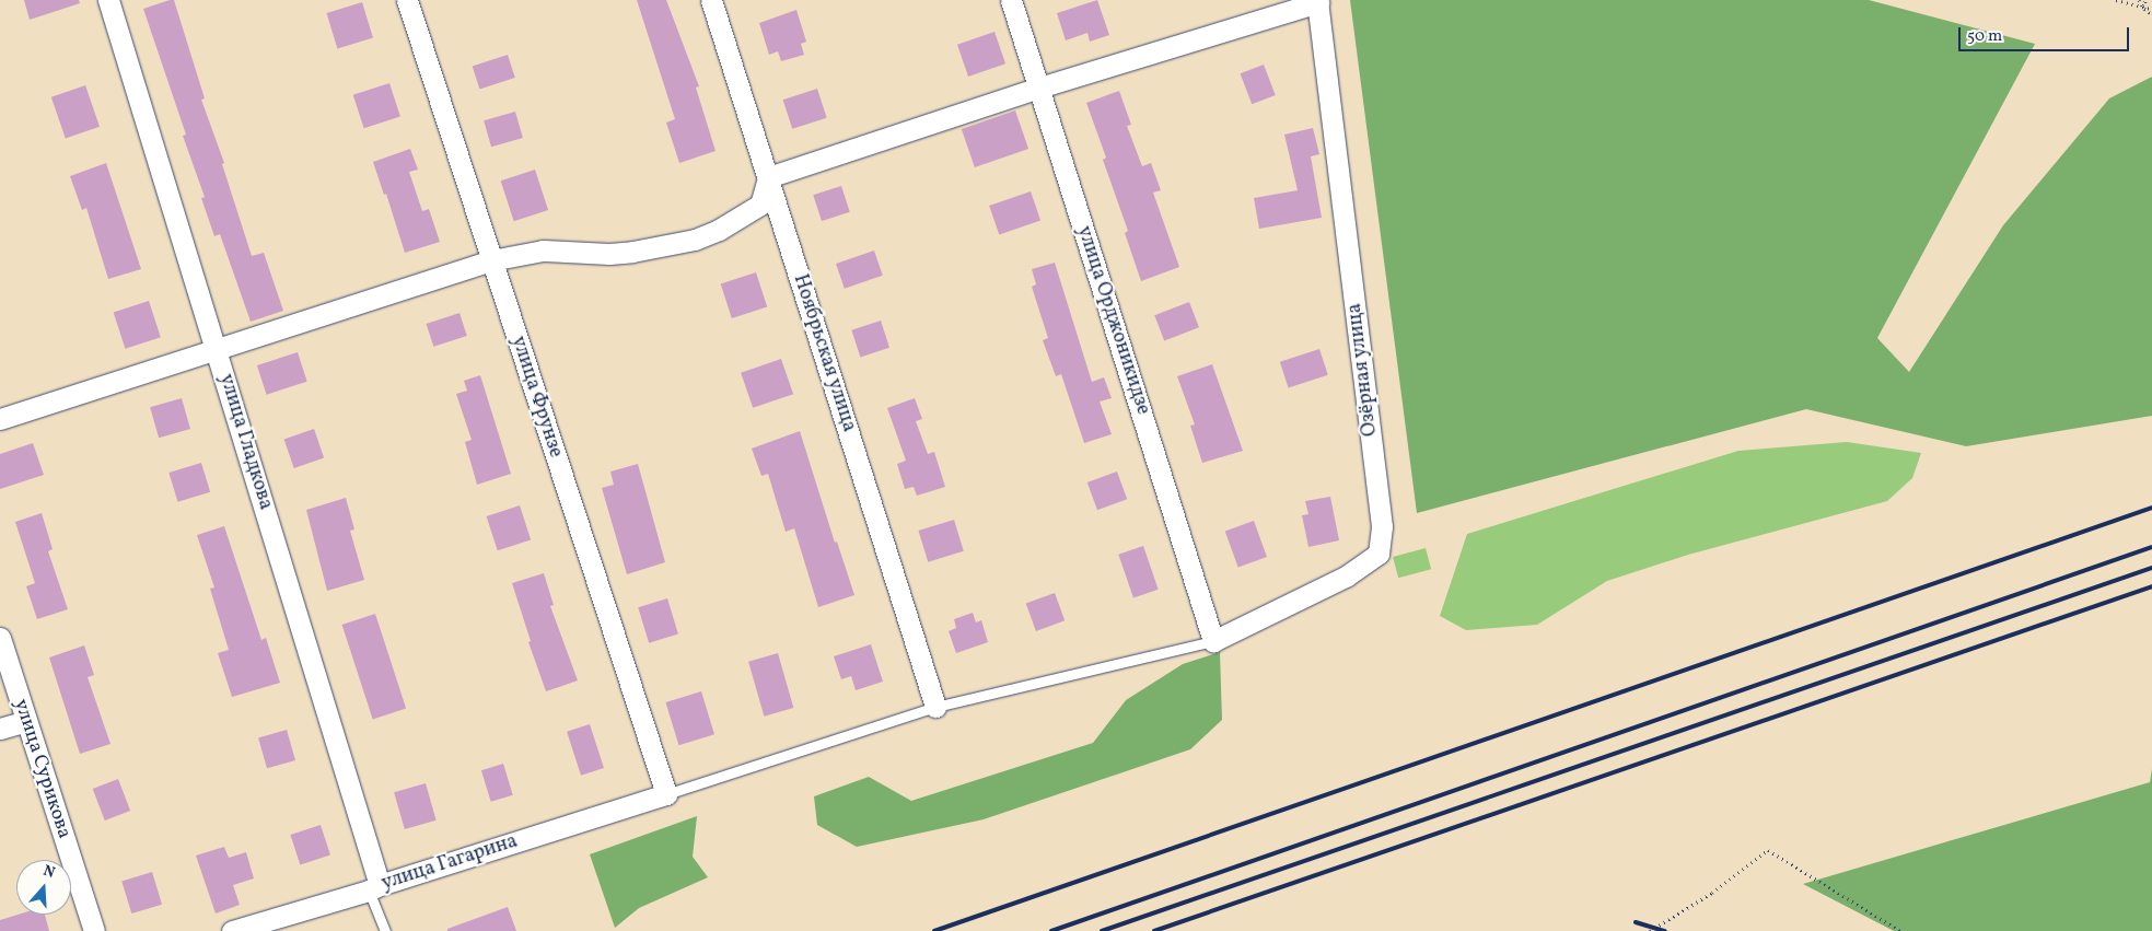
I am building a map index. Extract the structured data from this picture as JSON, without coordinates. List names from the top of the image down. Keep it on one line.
{"streets":{"street":["улица Орджоникидзе","Ноябрьская улица","Озёрная улица","улица Фрунзе","улица Гладкова","улица Сурикова","улица Гагарина"]},"crossings":[["улица Орджоникидзе","Озёрная улица"],["улица Фрунзе","улица Гагарина"],["улица Гладкова","улица Гагарина"]],"scale_bar":"50 m","north":"top"}
